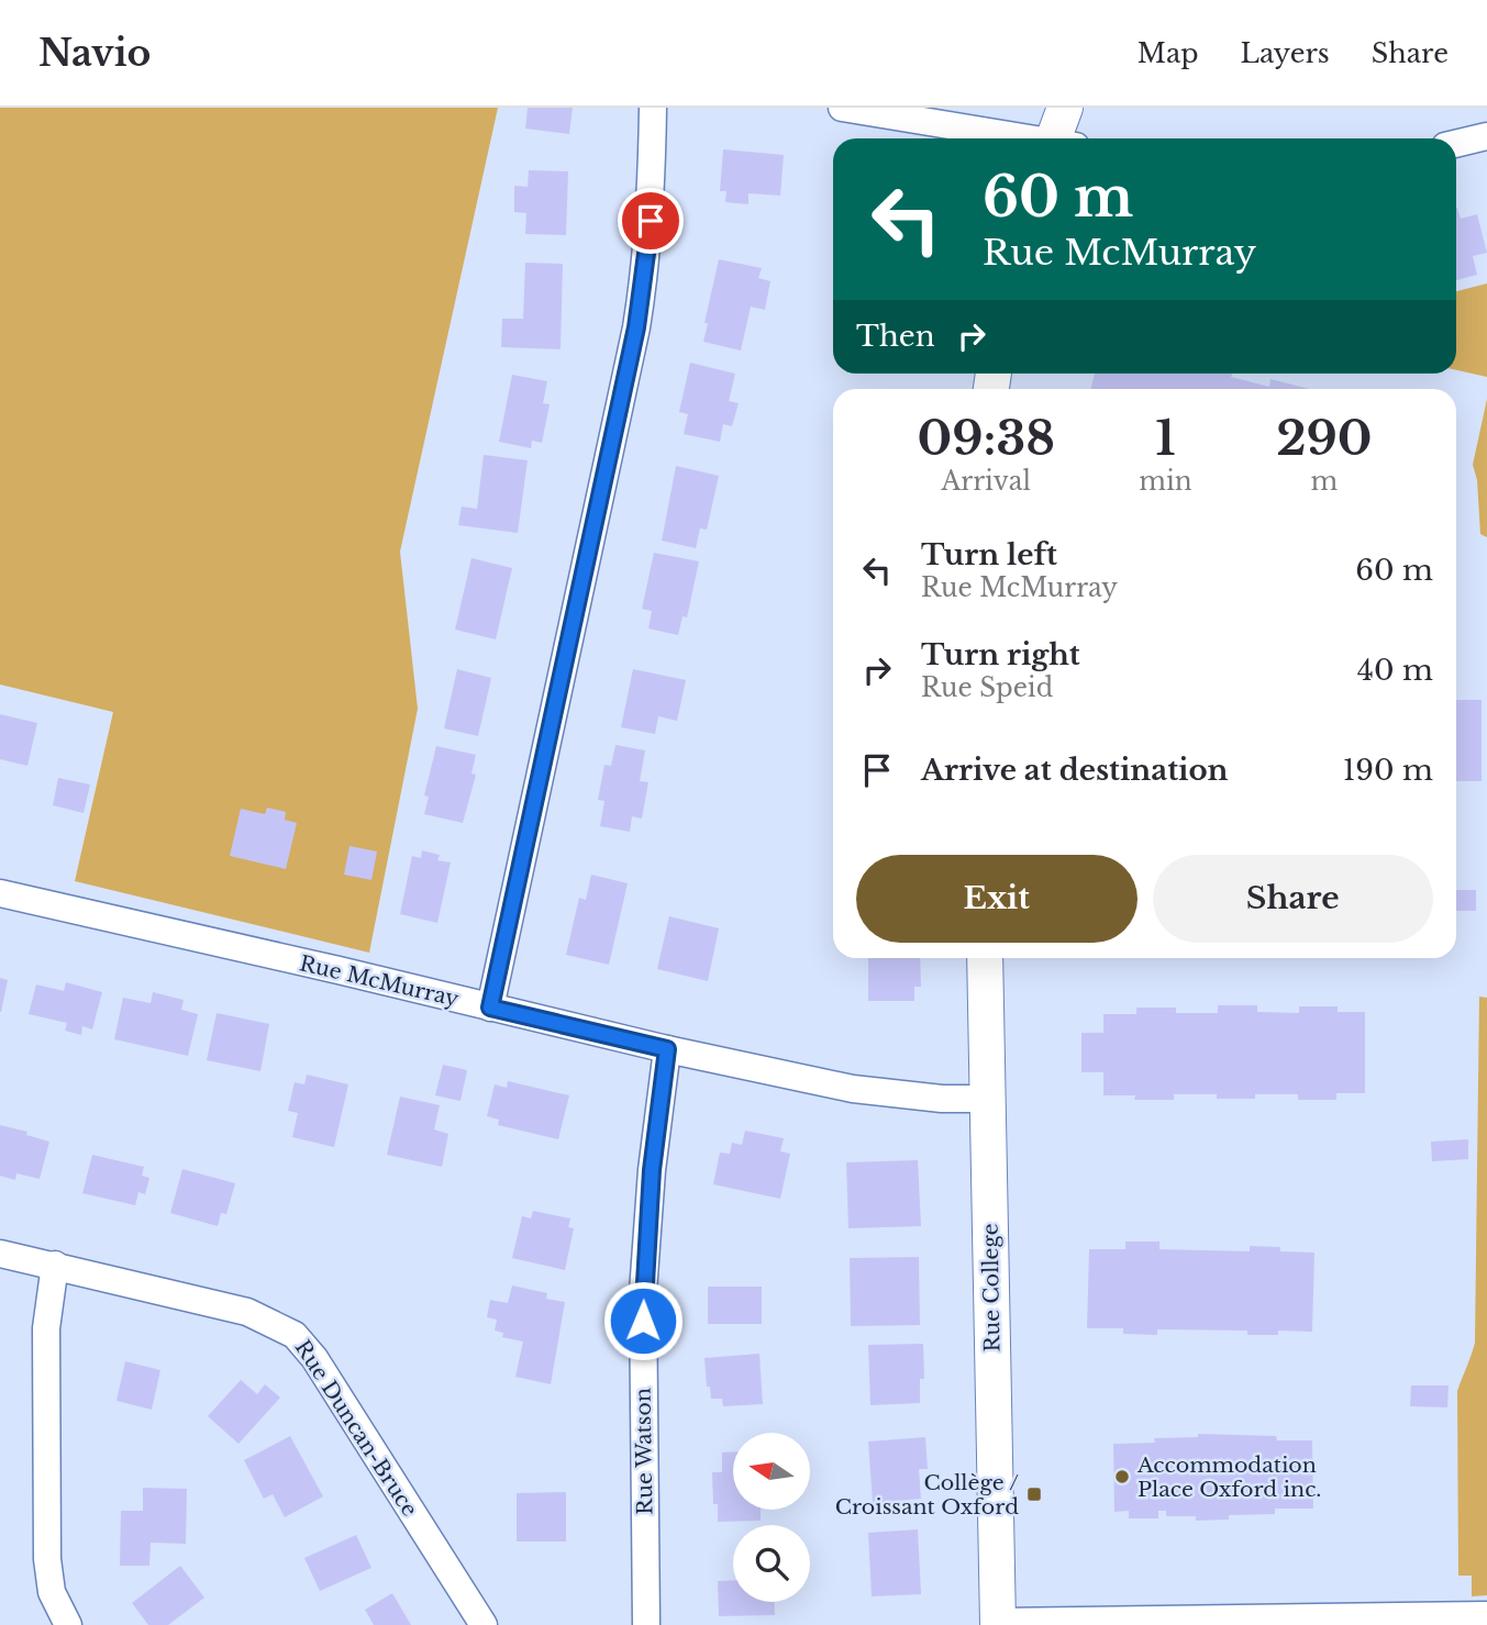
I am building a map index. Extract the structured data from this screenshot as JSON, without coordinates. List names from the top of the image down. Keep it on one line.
{"streets":{"street":["Rue McMurray","Rue College","Rue Duncan-Bruce","Rue Watson"]},"crossings":[["Rue McMurray","Rue College"],["Rue McMurray","Rue Watson"]],"places":{"other":["Accommodation Place Oxford inc."],"transit":["Collège / Croissant Oxford"]},"north":"left","page":{"header":"Navio","nav":["Map","Layers","Share"],"turn":["60 m","Rue McMurray"],"then":"Then","eta":["09:38","Arrival","1","min","290","m"],"list":[{"name":"Turn left","note":"Rue McMurray","value":"60 m"},{"name":"Turn right","note":"Rue Speid","value":"40 m"},{"name":"Arrive at destination","value":"190 m"}],"buttons":["Exit","Share"]}}
